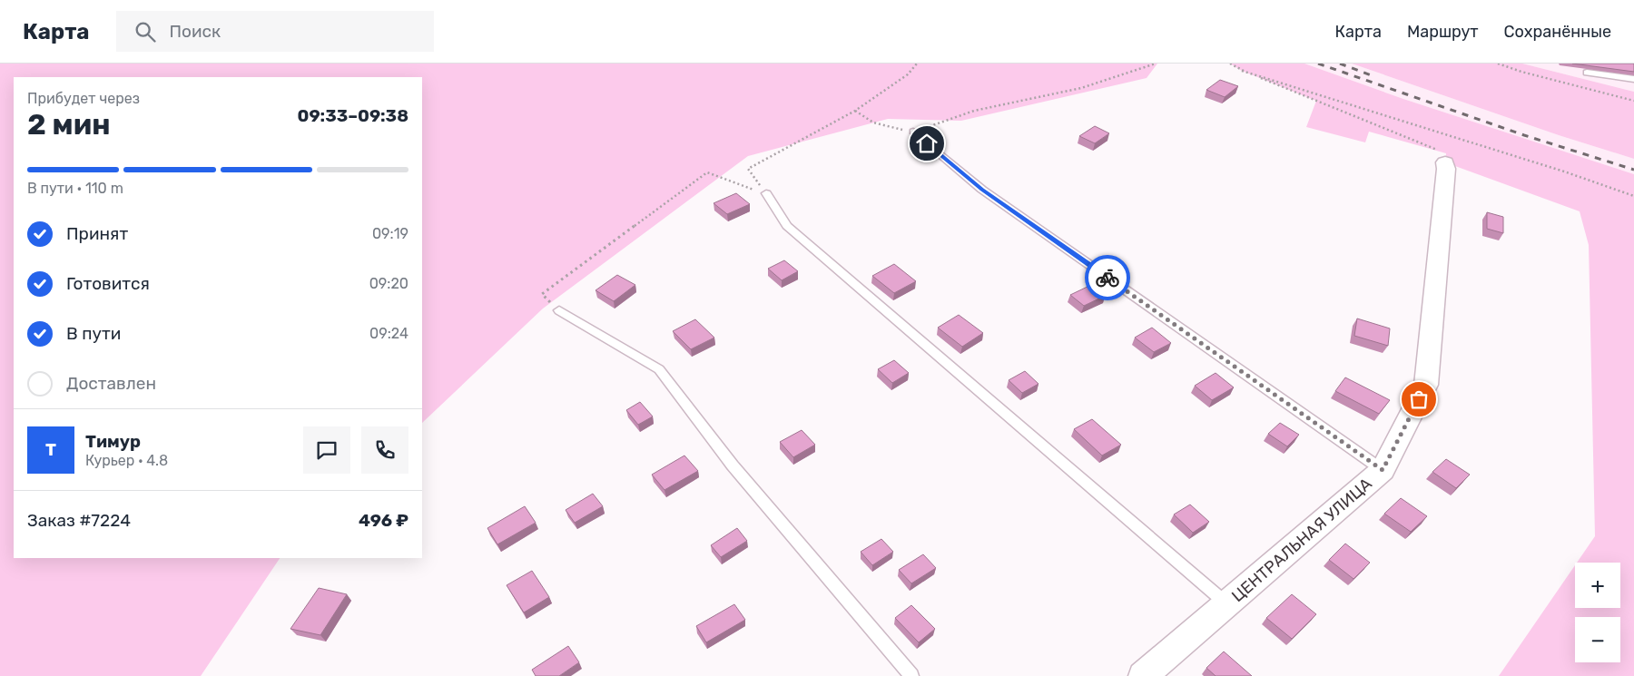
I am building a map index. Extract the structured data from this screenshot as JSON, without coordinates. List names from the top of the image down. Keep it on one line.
{"streets":{"street":["ЦЕНТРАЛЬНАЯ УЛИЦА"]},"page":{"header":"Карта","search":"Поиск","nav":["Карта","Маршрут","Сохранённые"],"heading":["2 мин","Прибудет через","09:33–09:38"],"panel":["Тимур","Курьер · 4.8","Заказ #7224","496 ₽"],"bar":"В пути · 110 m","list":[["Принят","09:19"],["Готовится","09:20"],["В пути","09:24"],"Доставлен"],"round":"Т","map_buttons":["+","−"]}}
